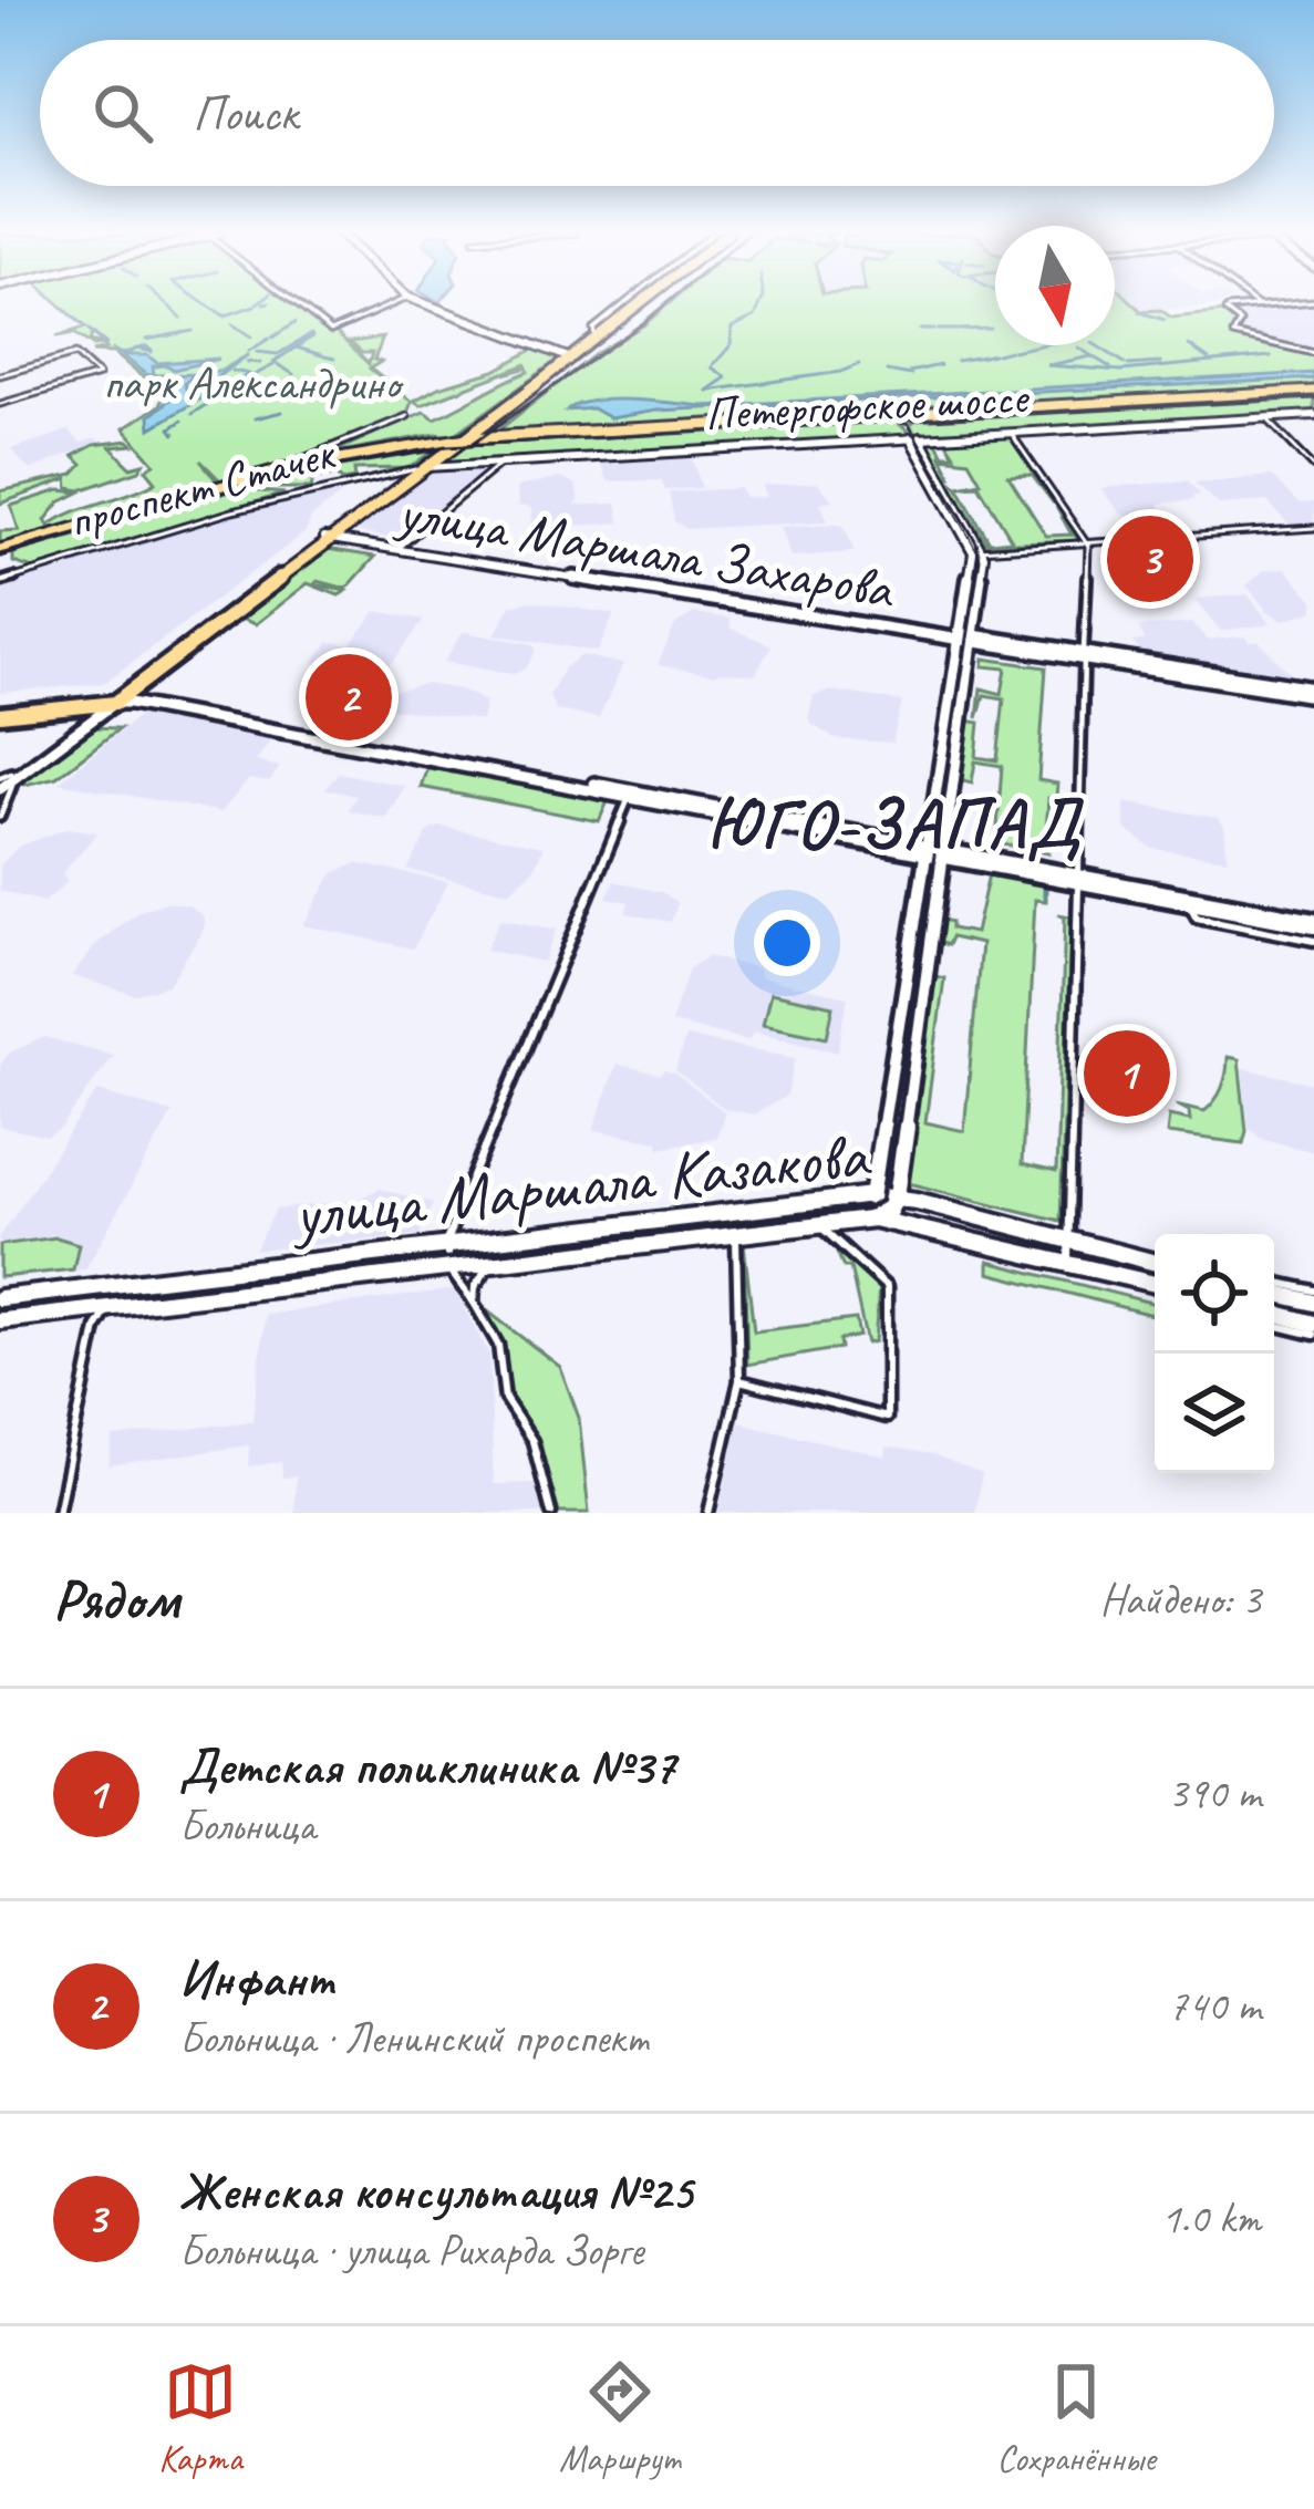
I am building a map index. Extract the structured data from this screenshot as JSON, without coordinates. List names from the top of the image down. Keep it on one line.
{"streets":{"main road":["Петергофское шоссе","проспект Стачек"],"street":["улица Маршала Захарова","улица Маршала Казакова"]},"crossings":[["Петергофское шоссе","проспект Стачек"]],"districts":["ЮГО-ЗАПАД"],"parks":["парк Александрино"],"north":"bottom","page":{"search":"Поиск","pins":["3","2","1"],"heading":["Рядом","Найдено: 3"],"list":[{"mark":"1","name":"Детская поликлиника №37","note":"Больница","value":"390 m"},{"mark":"2","name":"Инфант","note":"Больница · Ленинский проспект","value":"740 m"},{"mark":"3","name":"Женская консультация №25","note":"Больница · улица Рихарда Зорге","value":"1.0 km"}],"nav":["Карта","Маршрут","Сохранённые"]}}
